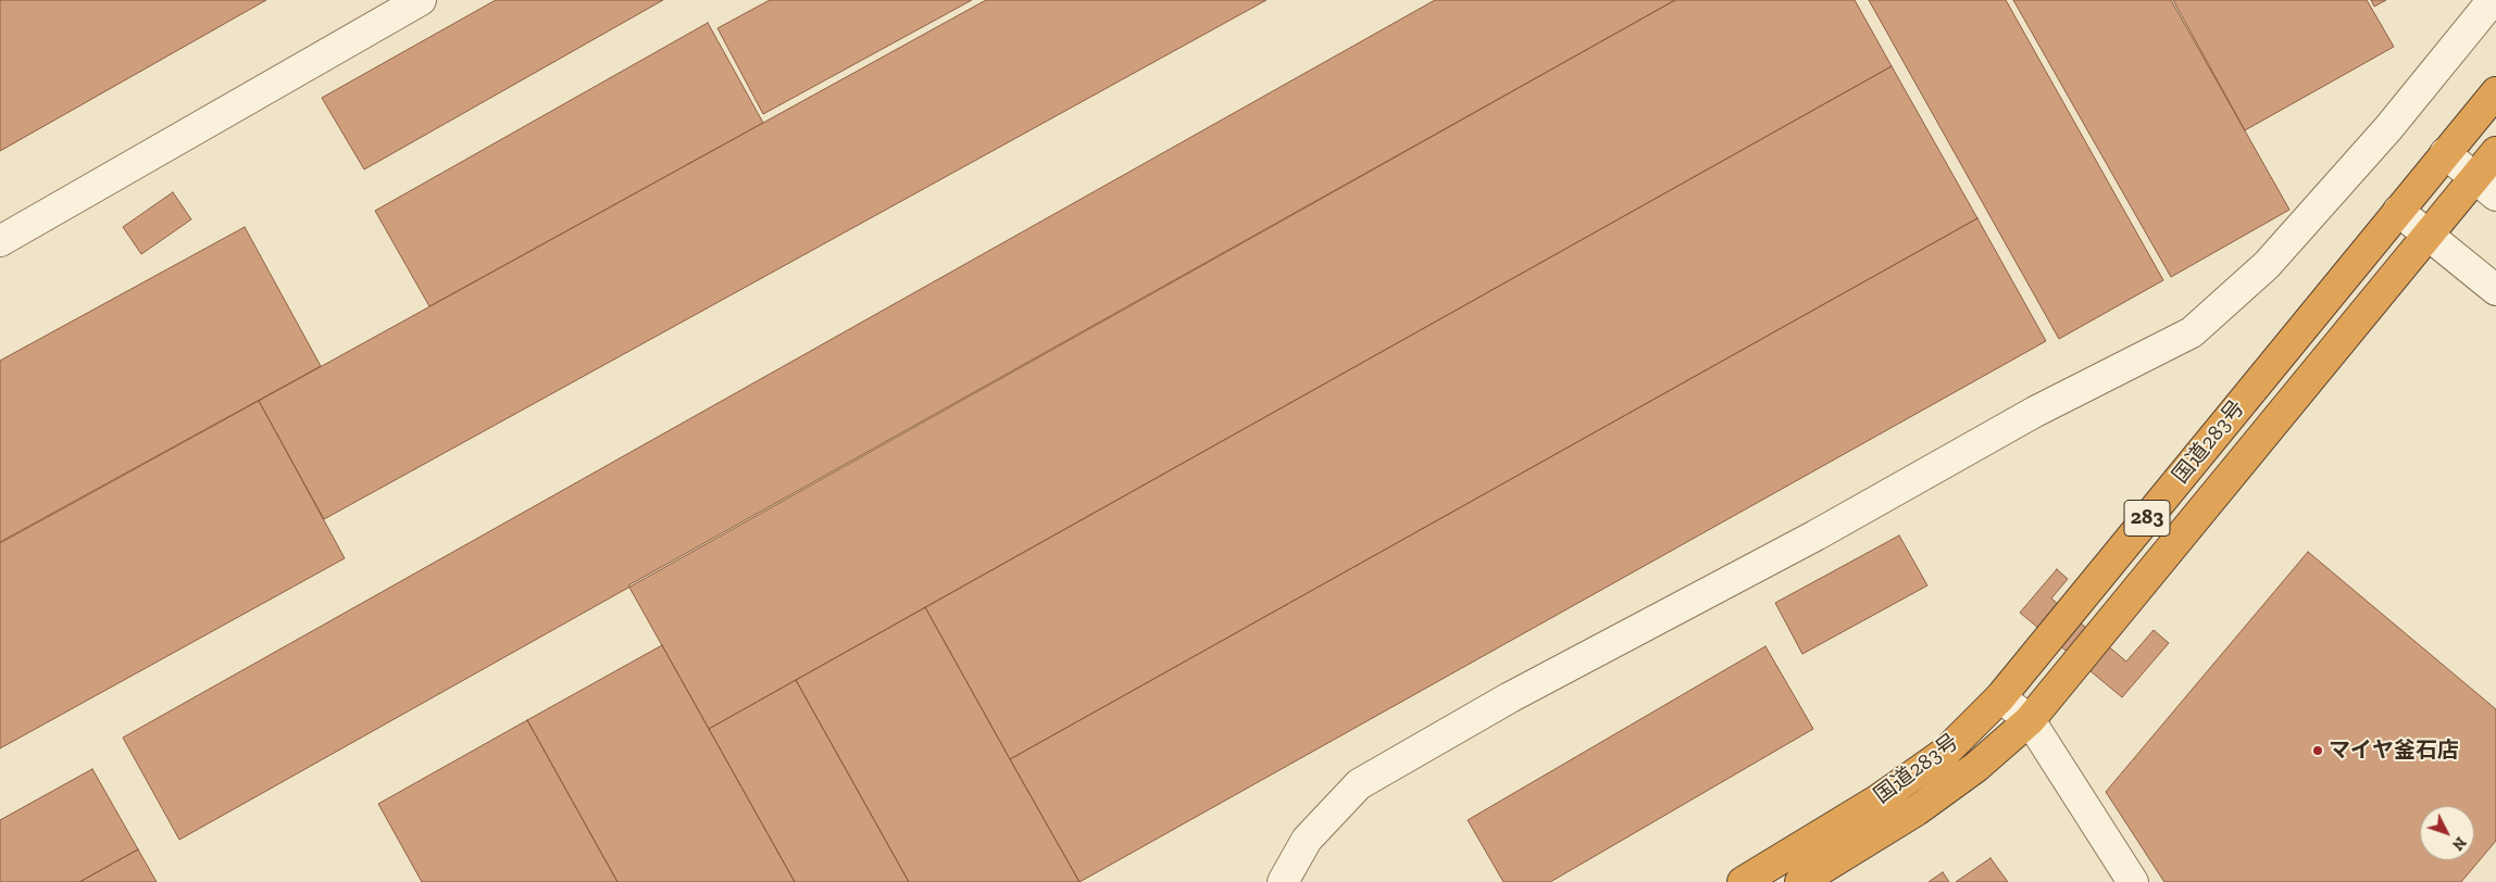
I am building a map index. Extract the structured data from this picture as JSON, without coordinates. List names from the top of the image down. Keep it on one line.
{"streets":{"highway":["国道283号","283"]},"places":["マイヤ釜石店"],"north":"bottom right"}
